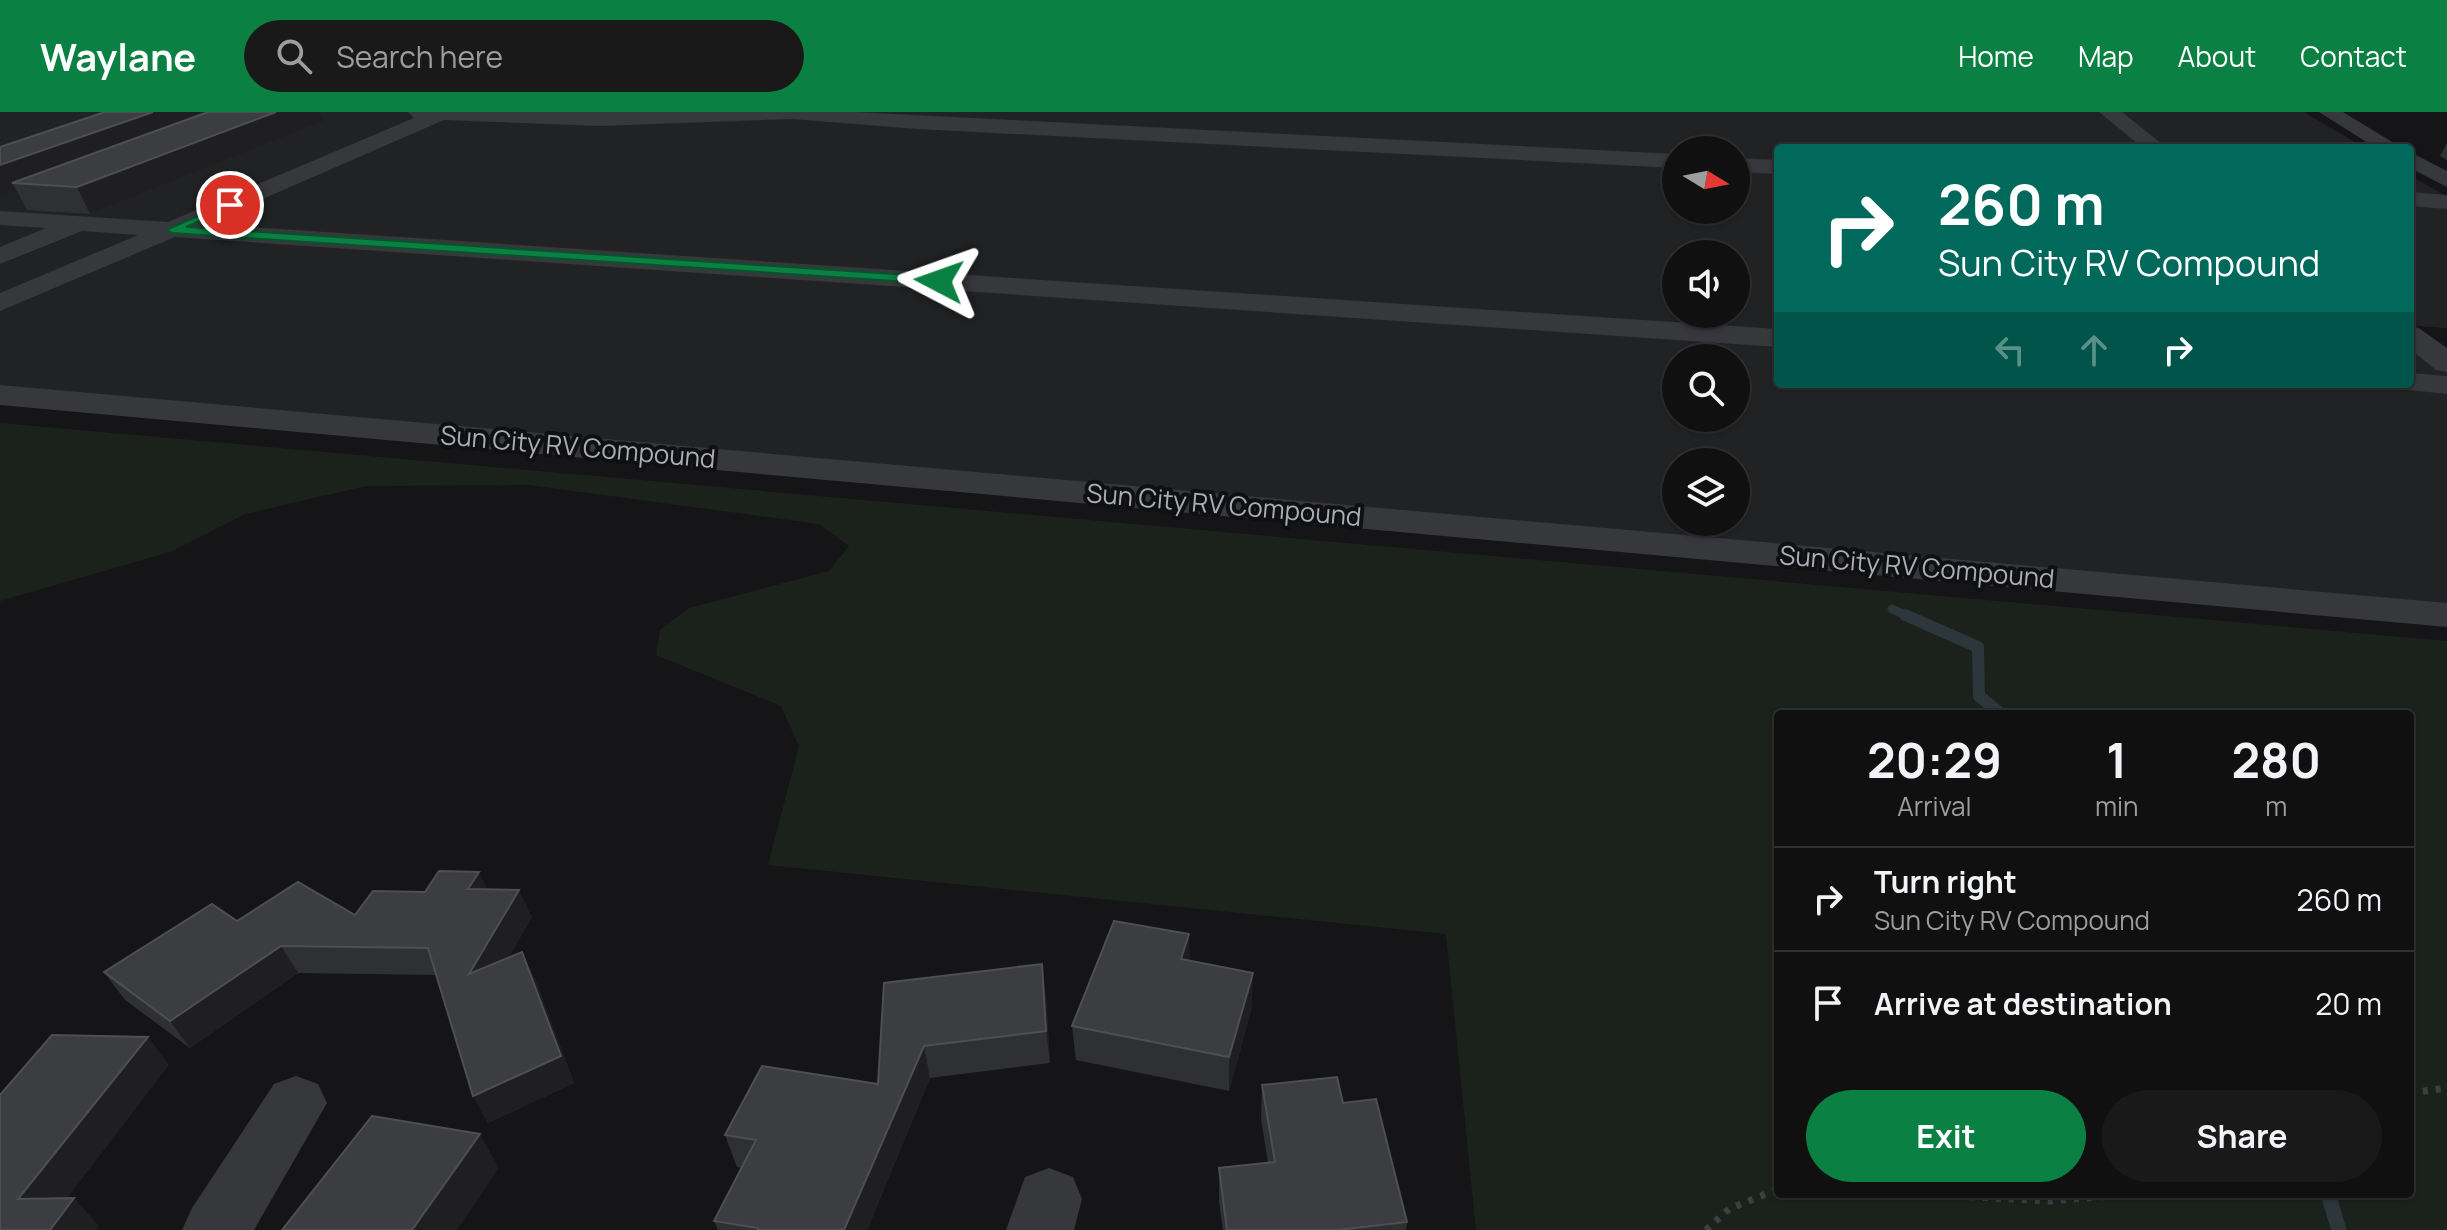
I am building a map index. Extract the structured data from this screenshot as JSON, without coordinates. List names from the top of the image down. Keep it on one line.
{"streets":{"street":["Sun City RV Compound"]},"north":"right","page":{"header":"Waylane","search":"Search here","nav":["Home","Map","About","Contact"],"turn":["260 m","Sun City RV Compound"],"eta":["20:29","Arrival","1","min","280","m"],"list":[{"name":"Turn right","note":"Sun City RV Compound","value":"260 m"},{"name":"Arrive at destination","value":"20 m"}],"buttons":["Exit","Share"]}}
